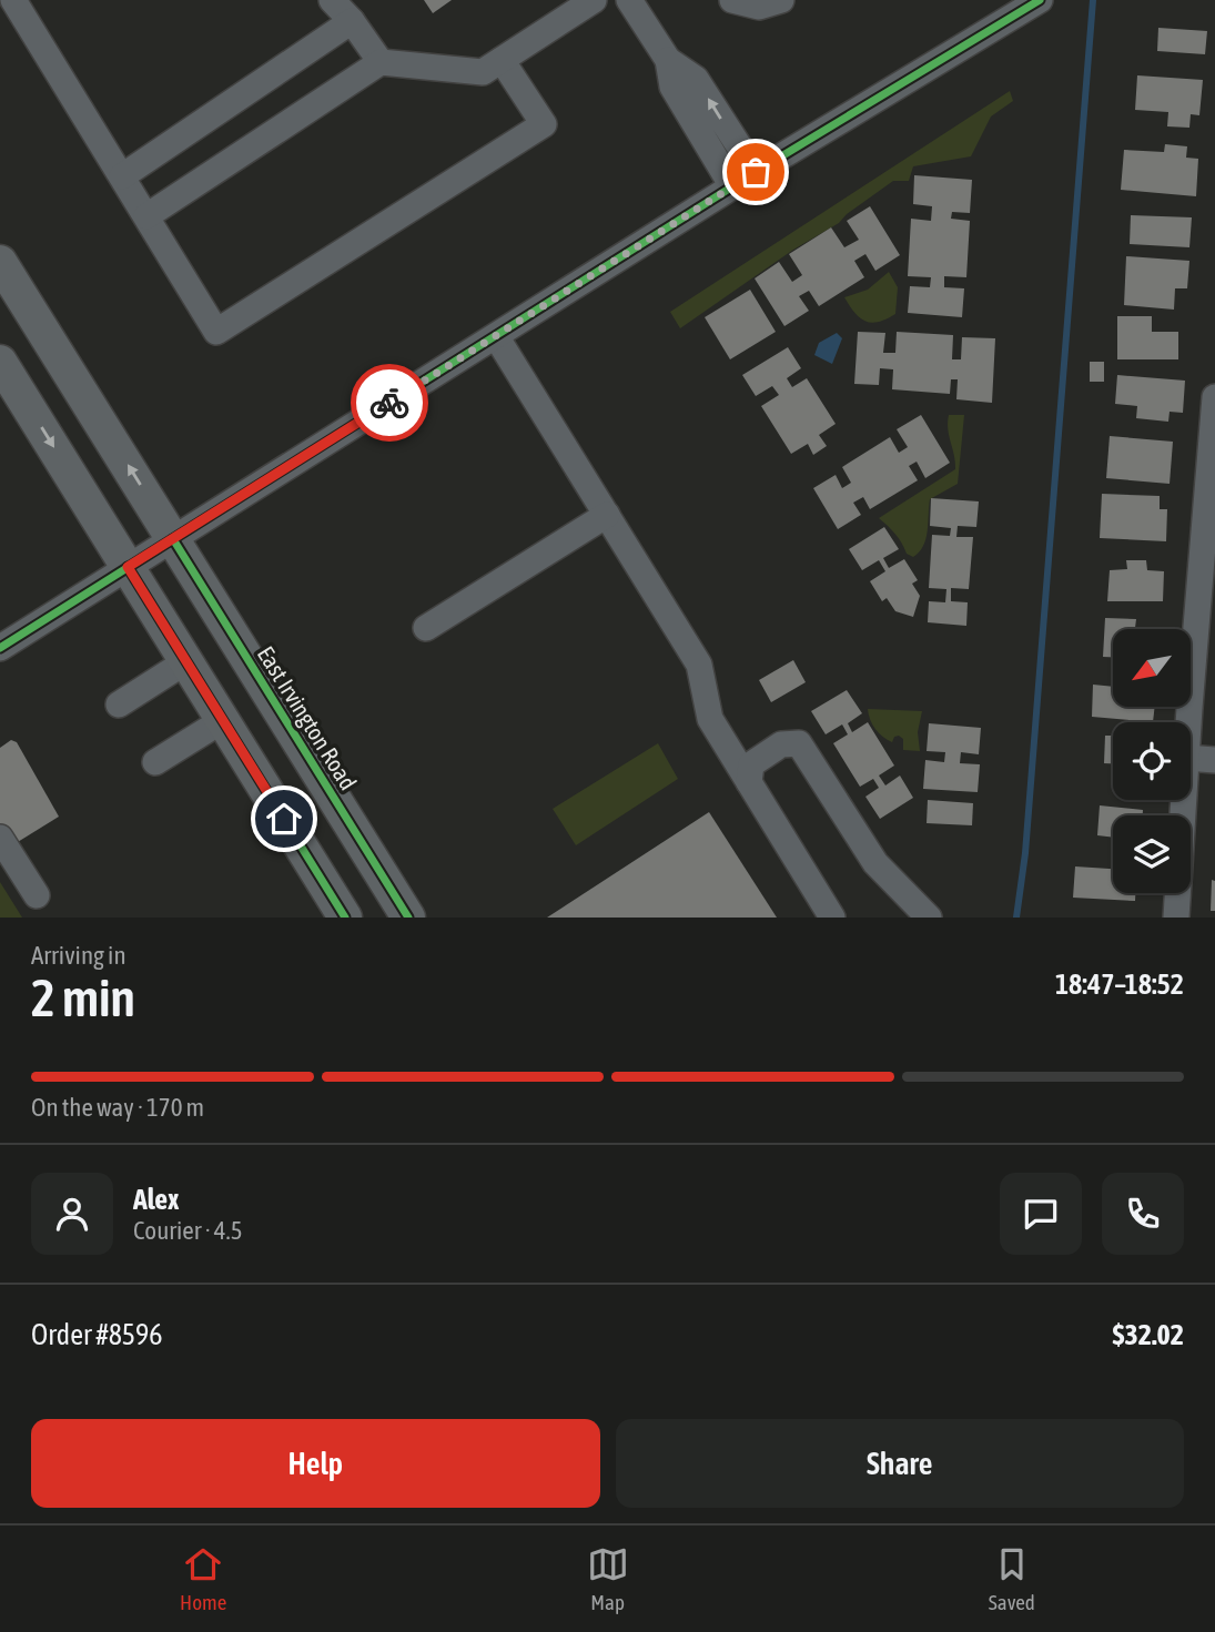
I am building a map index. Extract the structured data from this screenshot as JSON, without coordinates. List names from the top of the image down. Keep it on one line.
{"streets":{"main road":["East Irvington Road"]},"north":"bottom left","page":{"heading":["2 min","Arriving in","18:47–18:52"],"panel":["Alex","Courier · 4.5","Order #8596","$32.02"],"bar":"On the way · 170 m","buttons":["Help","Share"],"tabs":["Home","Map","Saved"]}}
